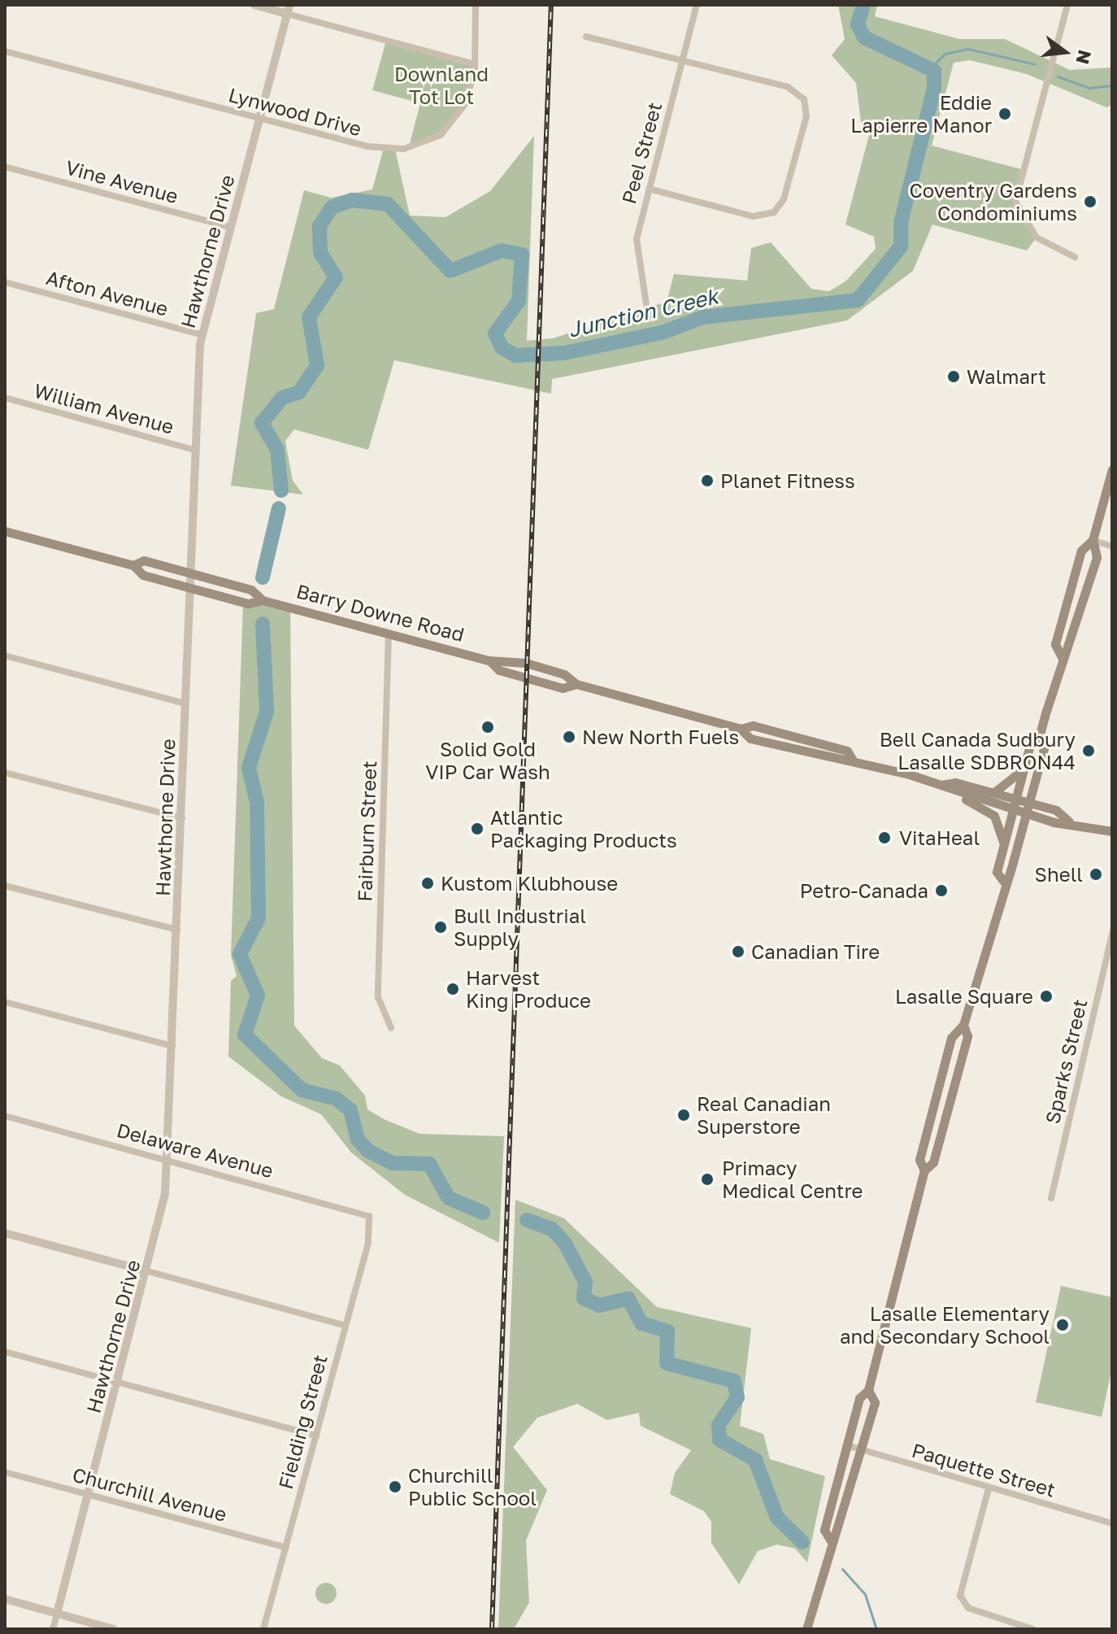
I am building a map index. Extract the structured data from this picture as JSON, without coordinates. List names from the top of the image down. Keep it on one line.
{"streets":{"main road":["Barry Downe Road"],"street":["Lynwood Drive","Peel Street","Vine Avenue","Hawthorne Drive","Afton Avenue","William Avenue","Fairburn Street","Sparks Street","Delaware Avenue","Fielding Street","Paquette Street","Churchill Avenue"]},"crossings":[["Lynwood Drive","Hawthorne Drive"],["Vine Avenue","Hawthorne Drive"],["Hawthorne Drive","Afton Avenue"],["Hawthorne Drive","William Avenue"],["Hawthorne Drive","Barry Downe Road"],["Hawthorne Drive","Delaware Avenue"],["Hawthorne Drive","Churchill Avenue"],["Barry Downe Road","Fairburn Street"],["Delaware Avenue","Fielding Street"],["Fielding Street","Churchill Avenue"]],"water":["Junction Creek"],"parks":["Downland Tot Lot"],"places":["Eddie Lapierre Manor","Coventry Gardens Condominiums","Walmart","Planet Fitness","Solid Gold VIP Car Wash","New North Fuels","Bell Canada Sudbury Lasalle SDBRON44","Atlantic Packaging Products","VitaHeal","Shell","Kustom Klubhouse","Petro-Canada","Bull Industrial Supply","Canadian Tire","Harvest King Produce","Lasalle Square","Real Canadian Superstore","Primacy Medical Centre","Lasalle Elementary and Secondary School","Churchill Public School"],"north":"right"}
